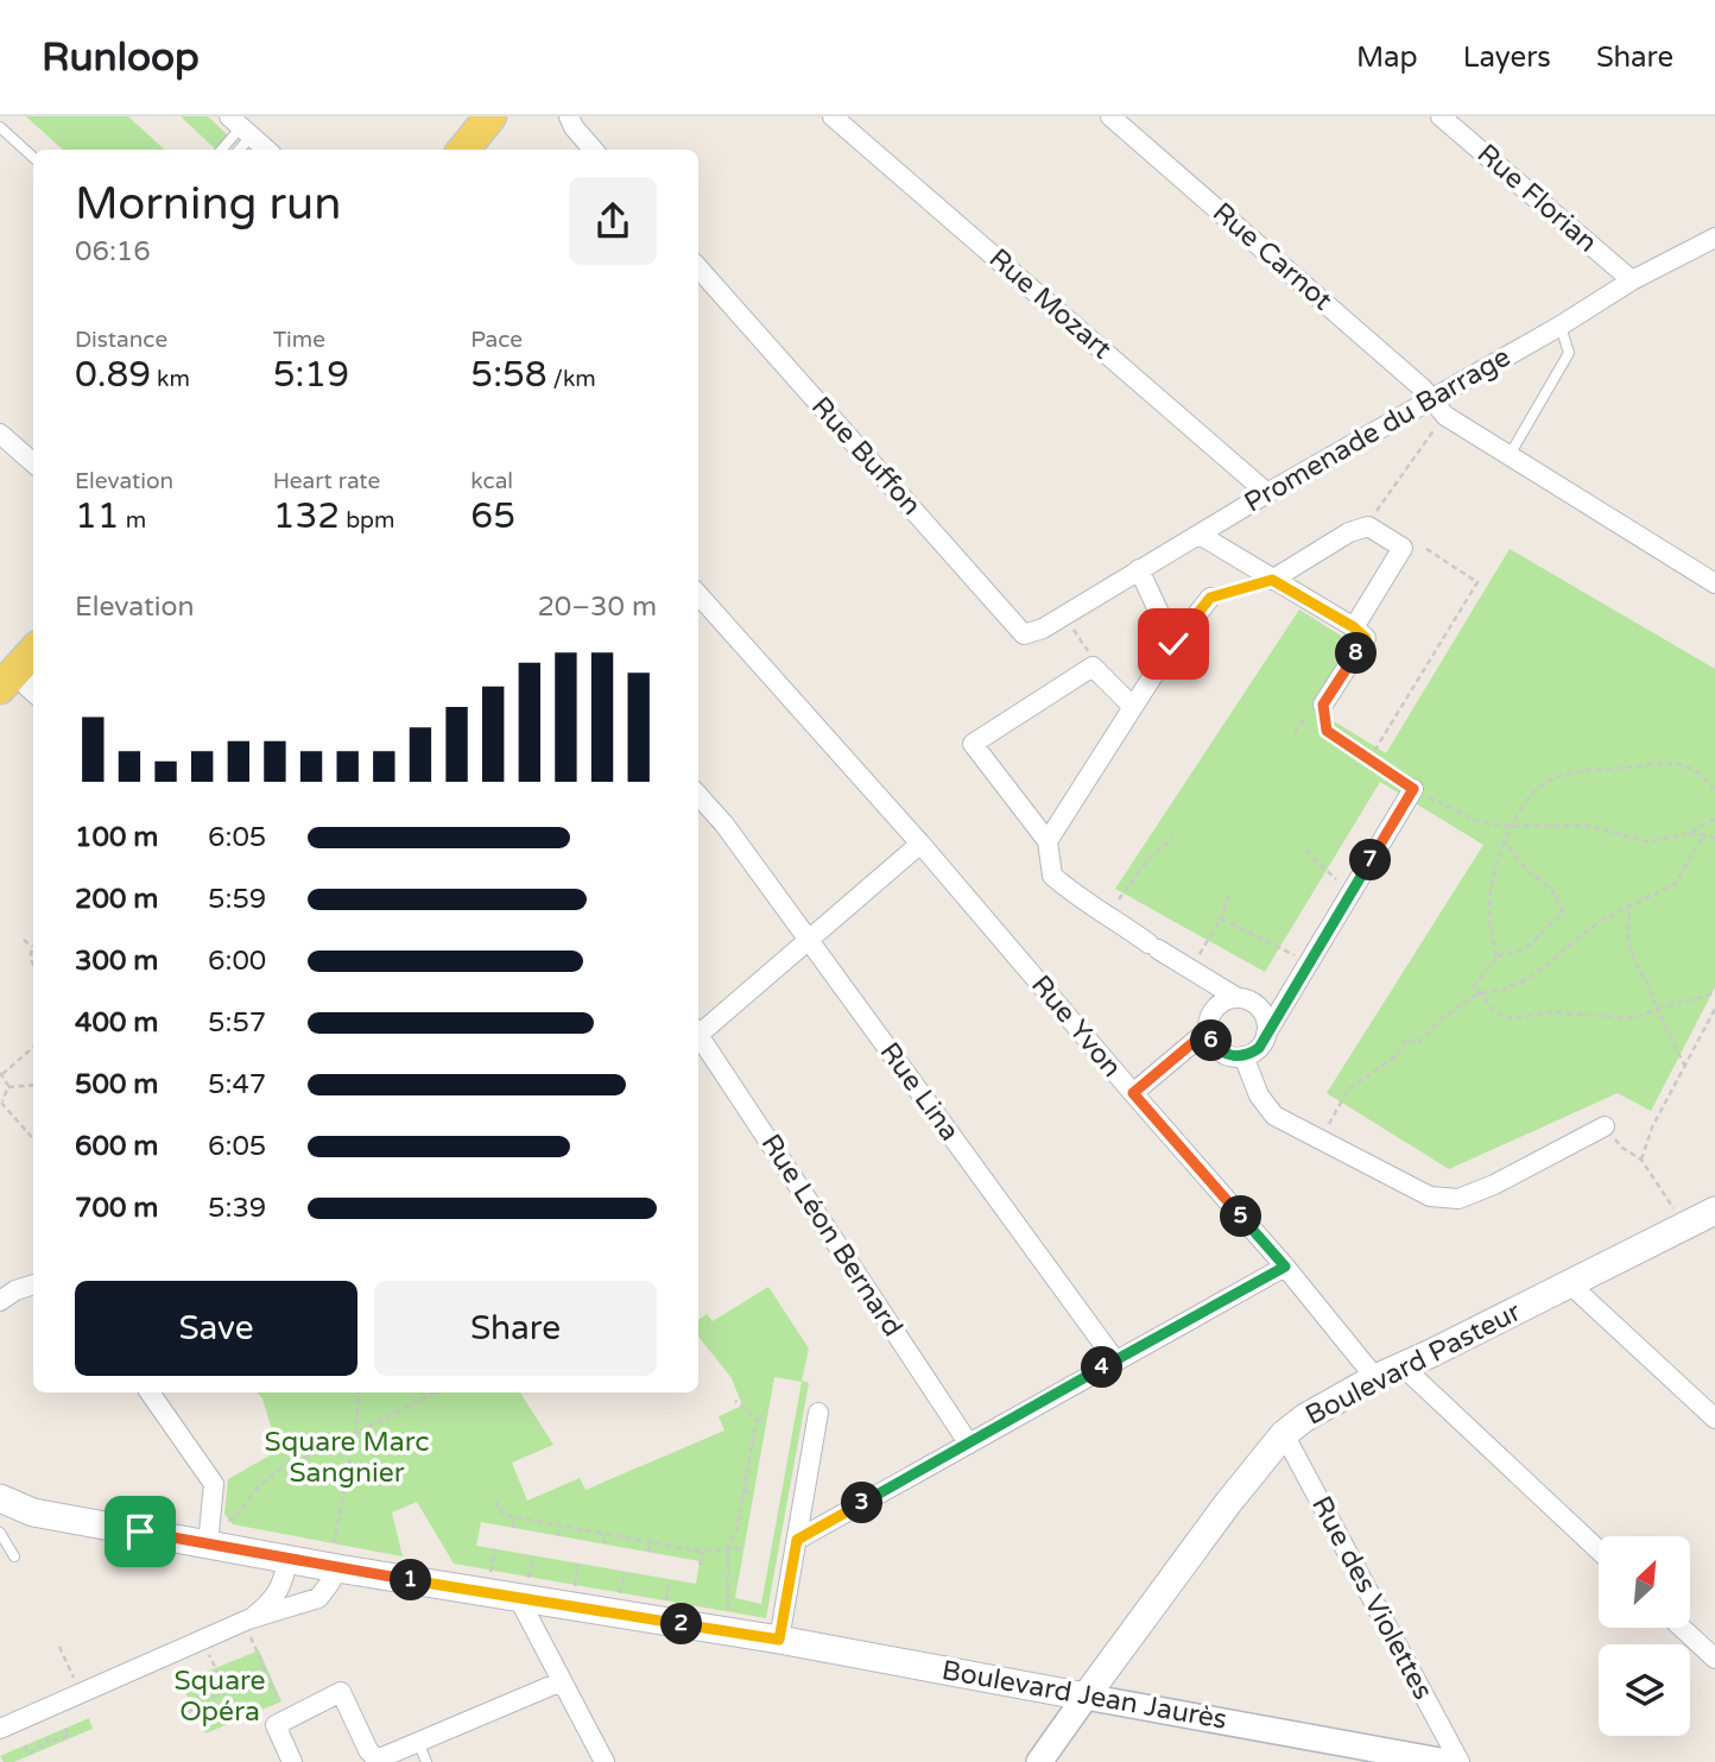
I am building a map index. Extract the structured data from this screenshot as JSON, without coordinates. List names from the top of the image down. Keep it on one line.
{"streets":{"main road":["Boulevard Pasteur","Boulevard Jean Jaurès"],"street":["Rue Florian","Rue Carnot","Rue Mozart","Promenade du Barrage","Rue Buffon","Rue Yvon","Rue Lina","Rue Léon Bernard","Rue des Violettes"]},"crossings":[["Rue Florian","Promenade du Barrage"],["Rue Carnot","Promenade du Barrage"],["Rue Mozart","Promenade du Barrage"],["Promenade du Barrage","Rue Buffon"],["Rue Yvon","Boulevard Pasteur"],["Boulevard Pasteur","Rue des Violettes"],["Boulevard Pasteur","Boulevard Jean Jaurès"]],"parks":["Square Marc Sangnier","Square Opéra"],"north":"top right","page":{"header":"Runloop","nav":["Map","Layers","Share"],"heading":["Morning run","06:16"],"stats":[["Distance","0.89 km"],["Time","5:19"],["Pace","5:58 /km"],["Elevation","11 m"],["Heart rate","132 bpm"],["kcal","65"]],"chart":["Elevation","20–30 m"],"pins":["8","7","6","5","4","3","1","2"],"list":[{"name":"100 m","note":"6:05"},{"name":"200 m","note":"5:59"},{"name":"300 m","note":"6:00"},{"name":"400 m","note":"5:57"},{"name":"500 m","note":"5:47"},{"name":"600 m","note":"6:05"},{"name":"700 m","note":"5:39"}],"buttons":["Save","Share"]}}
